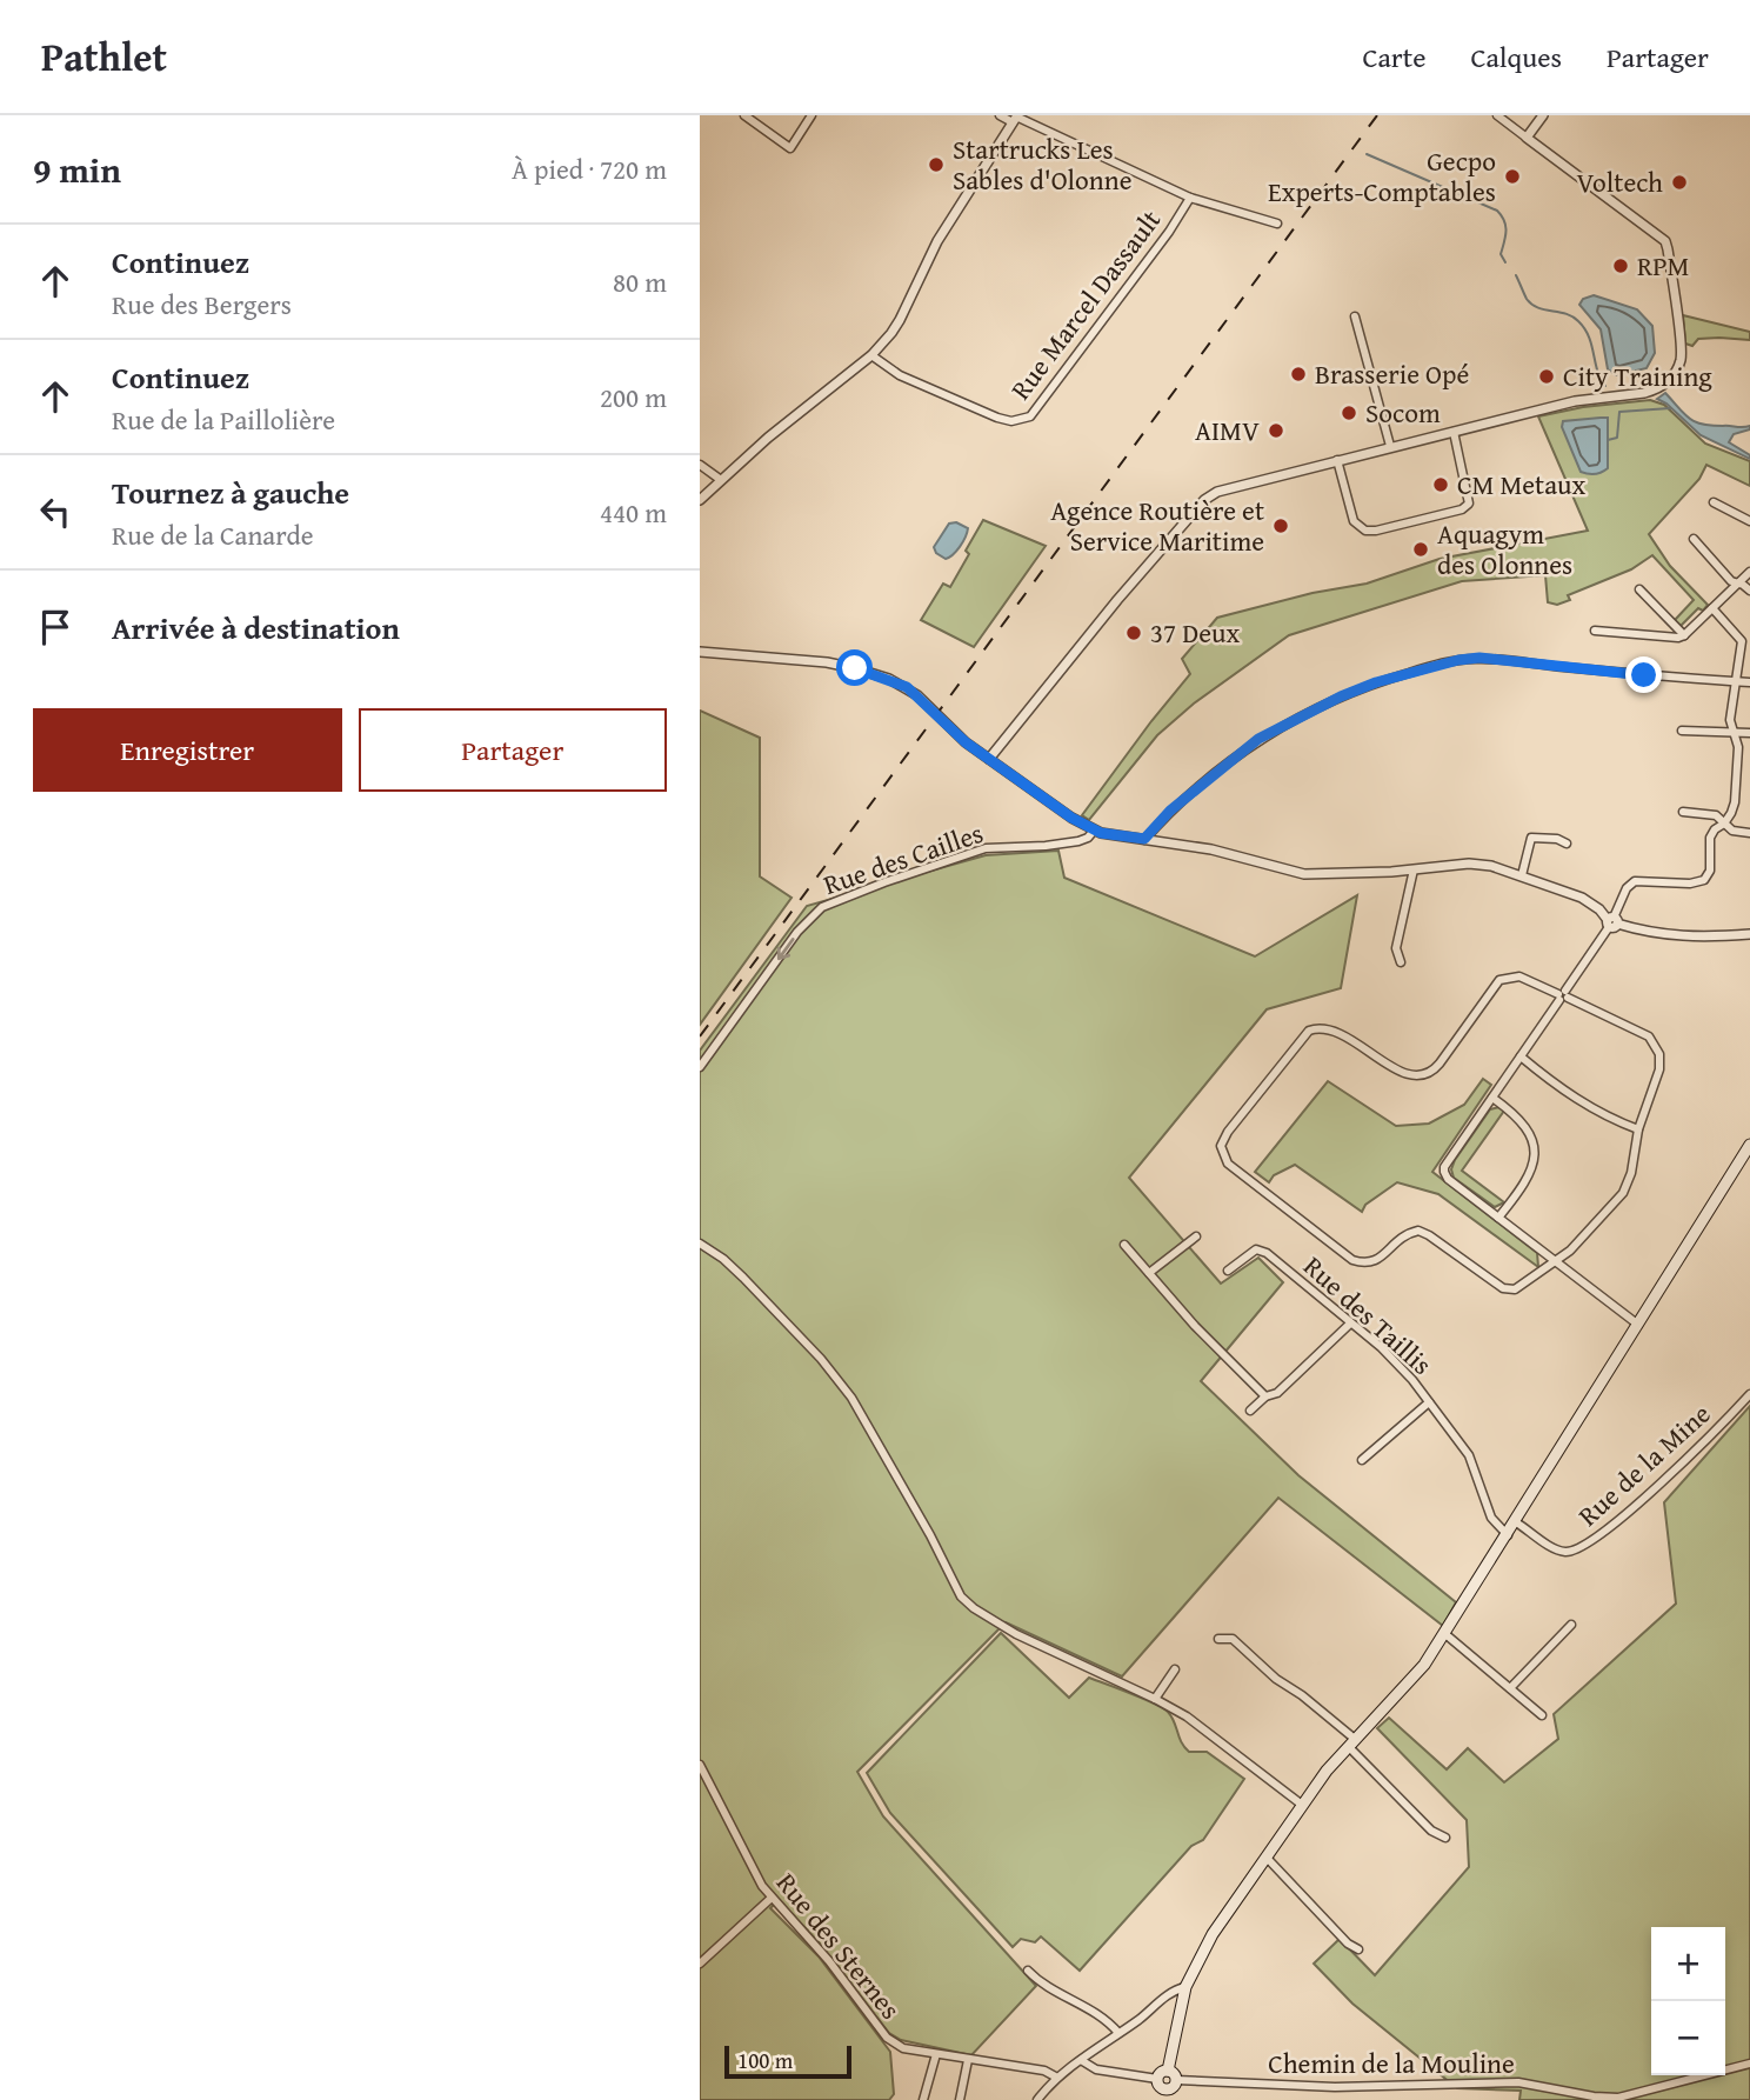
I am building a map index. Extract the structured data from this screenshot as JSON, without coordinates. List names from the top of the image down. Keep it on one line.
{"streets":{"street":["Rue Marcel Dassault","Rue des Cailles","Rue des Taillis","Rue de la Mine","Rue des Sternes","Chemin de la Mouline"]},"one_way":["Rue des Cailles"],"places":["Startrucks Les Sables d'Olonne","Gecpo Experts-Comptables","Voltech","RPM","Brasserie Opé","City Training","Socom","AIMV","CM Metaux","Agence Routière et Service Maritime","Aquagym des Olonnes","37 Deux"],"scale_bar":"100 m","page":{"header":"Pathlet","nav":["Carte","Calques","Partager"],"heading":["9 min","À pied · 720 m"],"list":[["Continuez","Rue des Bergers","80 m"],["Continuez","Rue de la Paillolière","200 m"],["Tournez à gauche","Rue de la Canarde","440 m"],"Arrivée à destination"],"buttons":["Enregistrer","Partager"],"map_buttons":["+","−"],"scale":"100 m"}}
